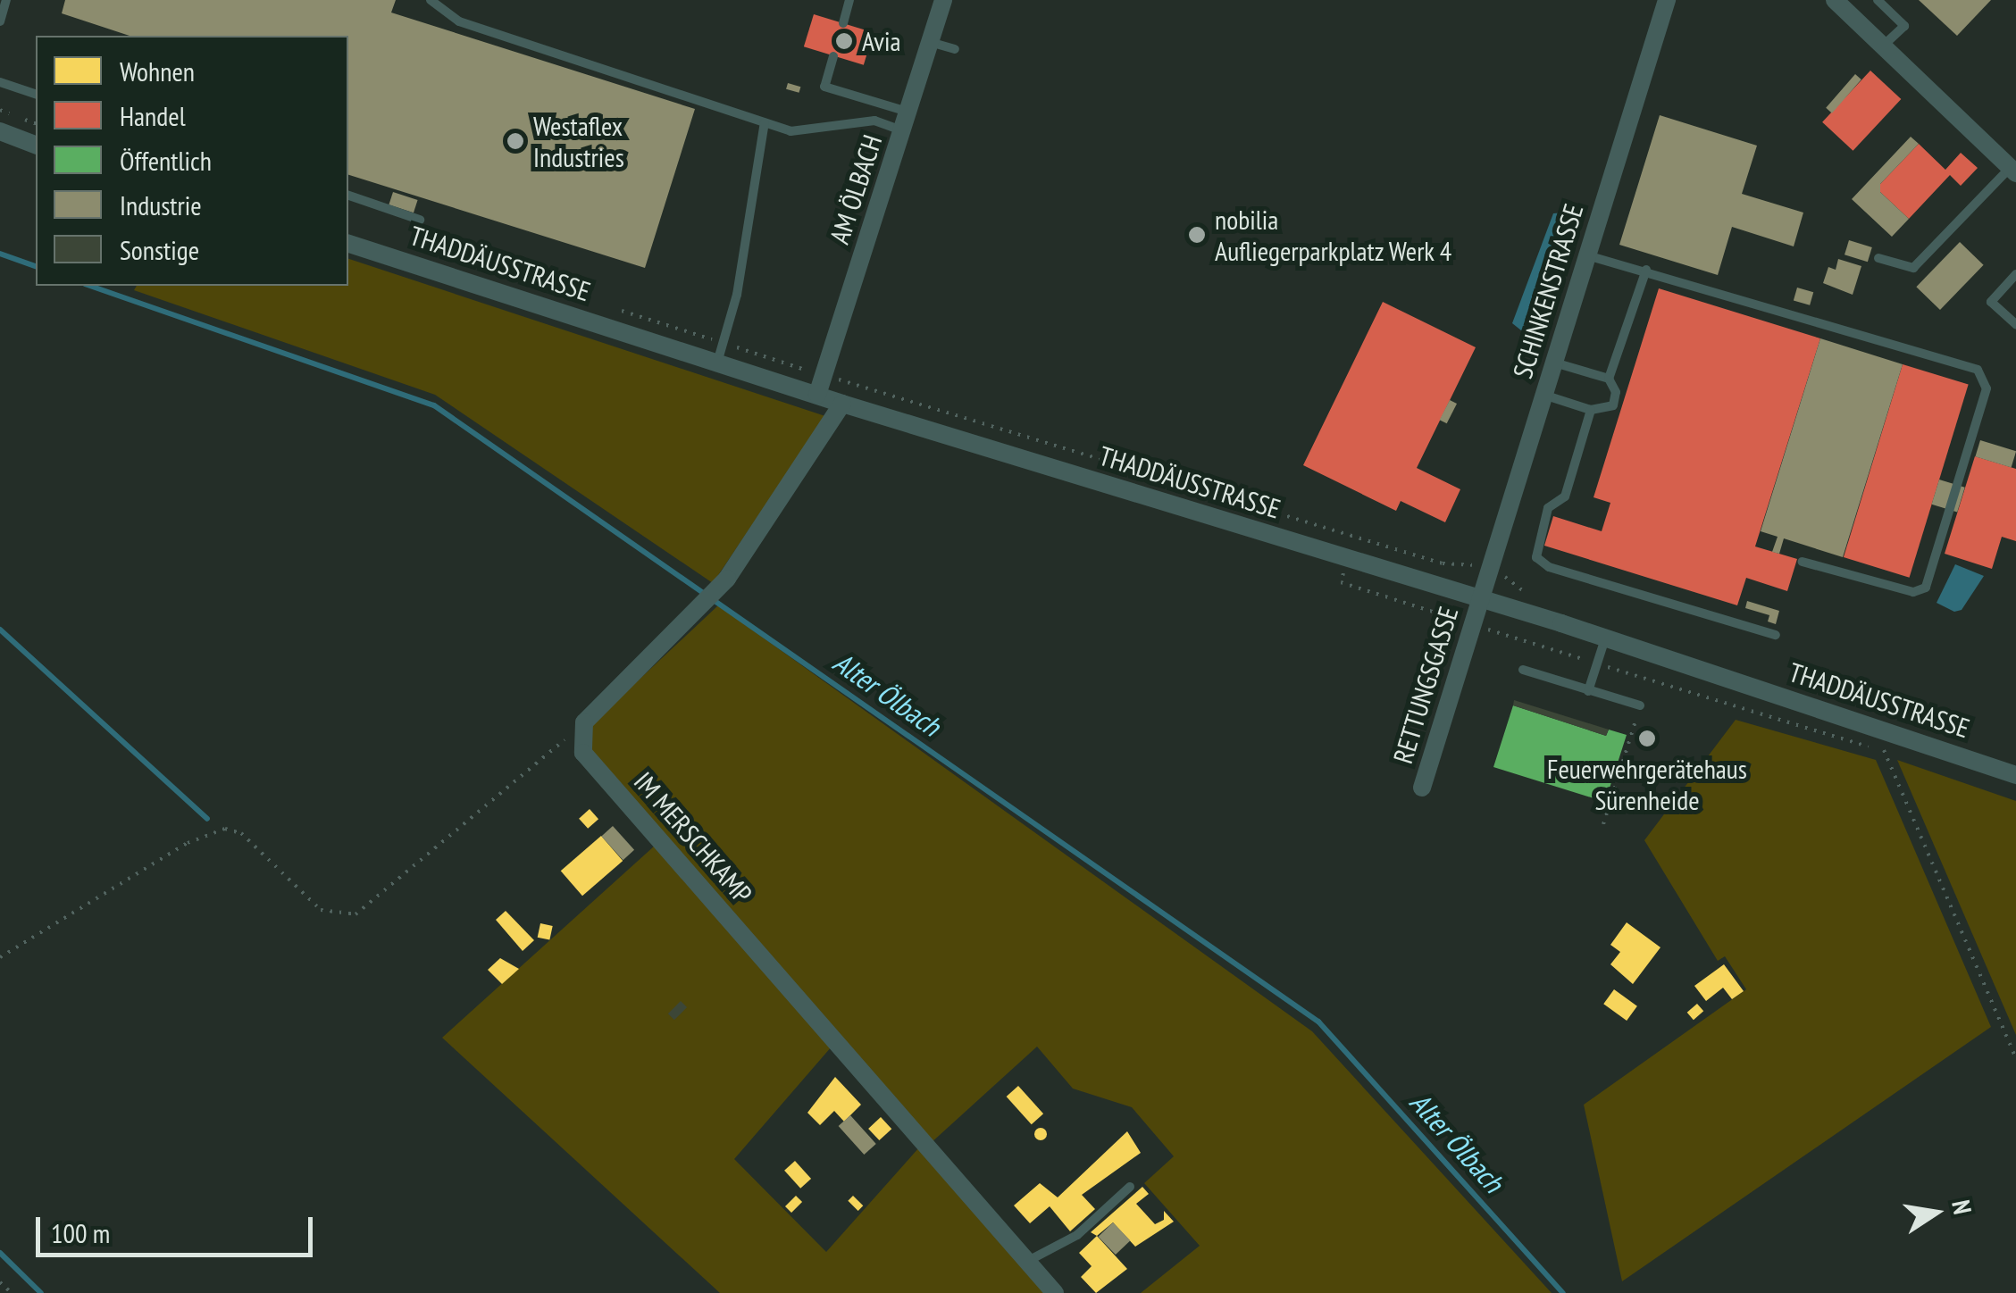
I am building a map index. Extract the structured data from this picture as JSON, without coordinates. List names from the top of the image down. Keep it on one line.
{"streets":{"street":["AM ÖLBACH","THADDÄUSSTRASSE","SCHINKENSTRASSE","RETTUNGSGASSE","IM MERSCHKAMP"]},"crossings":[["AM ÖLBACH","THADDÄUSSTRASSE"],["THADDÄUSSTRASSE","SCHINKENSTRASSE"],["THADDÄUSSTRASSE","RETTUNGSGASSE"],["SCHINKENSTRASSE","RETTUNGSGASSE"]],"water":["Alter Ölbach"],"places":["Avia","Westaflex Industries","nobilia Aufliegerparkplatz Werk 4","Feuerwehrgerätehaus Sürenheide"],"legend":["Wohnen","Handel","Öffentlich","Industrie","Sonstige"],"scale_bar":"100 m","north":"right"}
